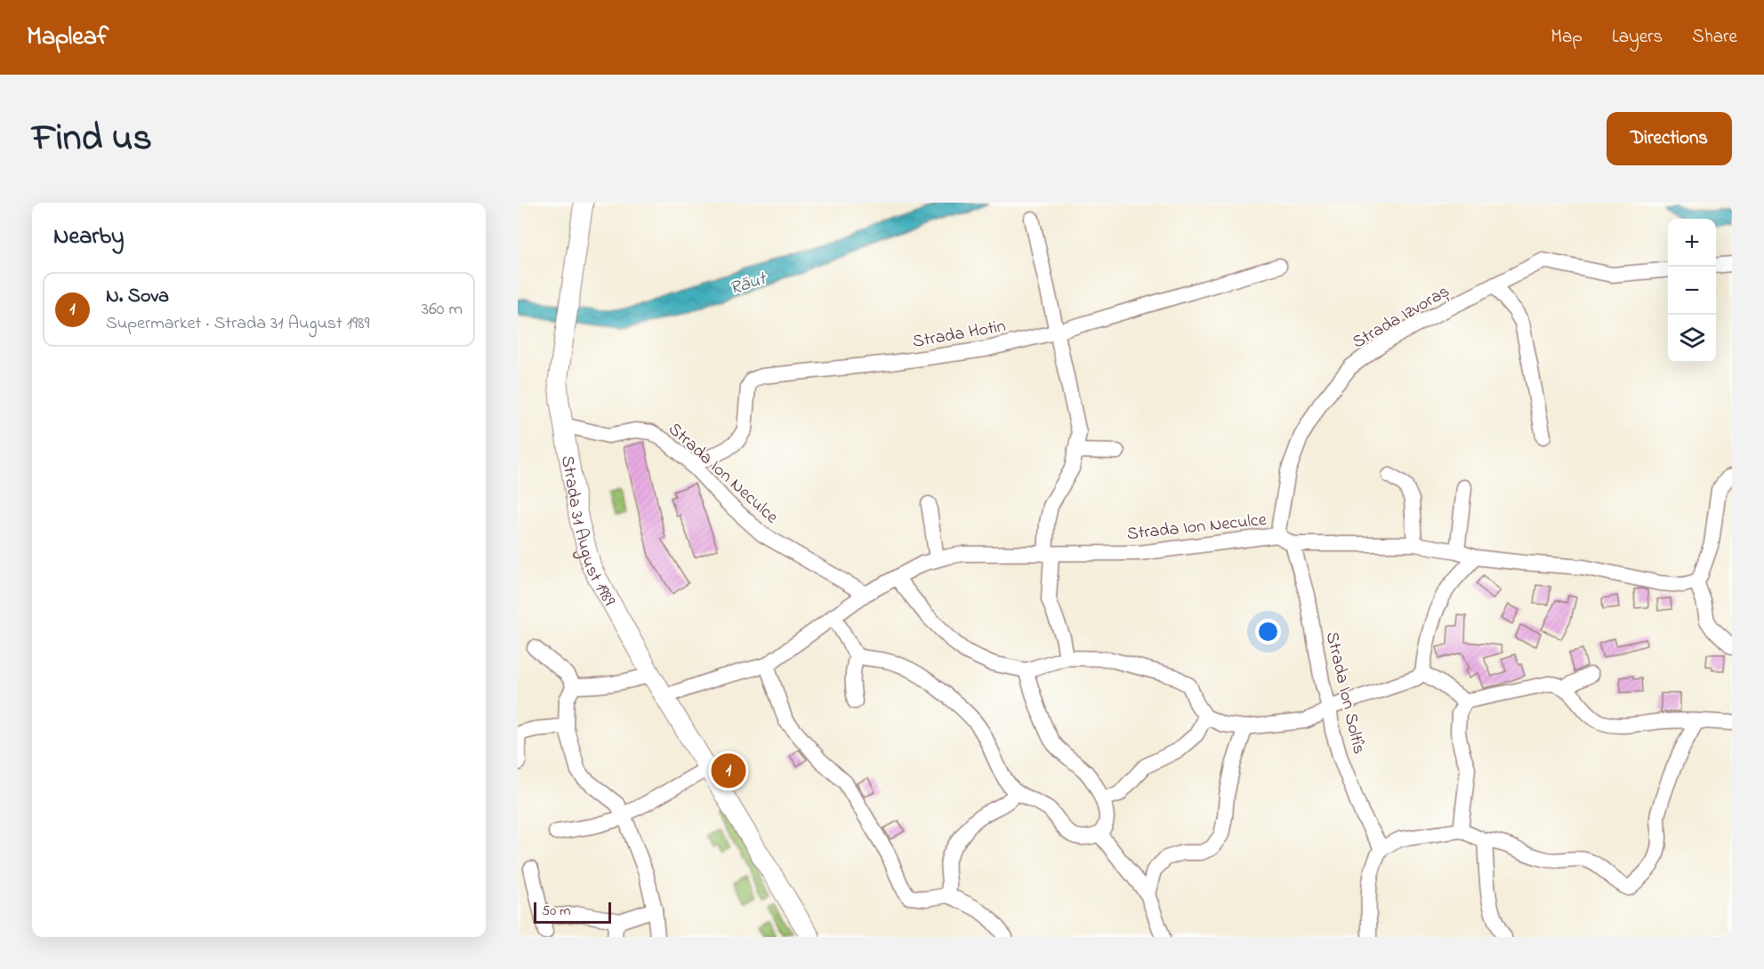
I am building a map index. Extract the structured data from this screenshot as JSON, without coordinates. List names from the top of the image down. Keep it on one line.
{"streets":{"main road":["Strada 31 August 1989"],"street":["Strada Izvoraș","Strada Hotin","Strada Ion Neculce","Strada Ion Soltîs"]},"crossings":[["Strada Izvoraș","Strada Ion Neculce"],["Strada Hotin","Strada Ion Neculce"],["Strada Ion Neculce","Strada 31 August 1989"],["Strada Ion Neculce","Strada Ion Soltîs"]],"water":["Răut"],"scale_bar":"50 m","page":{"header":"Mapleaf","nav":["Map","Layers","Share"],"title":"Find us","buttons":"Directions","heading":"Nearby","map_buttons":["+","−"],"list":[{"mark":"1","name":"N. Sova","note":"Supermarket · Strada 31 August 1989","value":"360 m"}],"pins":"1","scale":"50 m"}}
